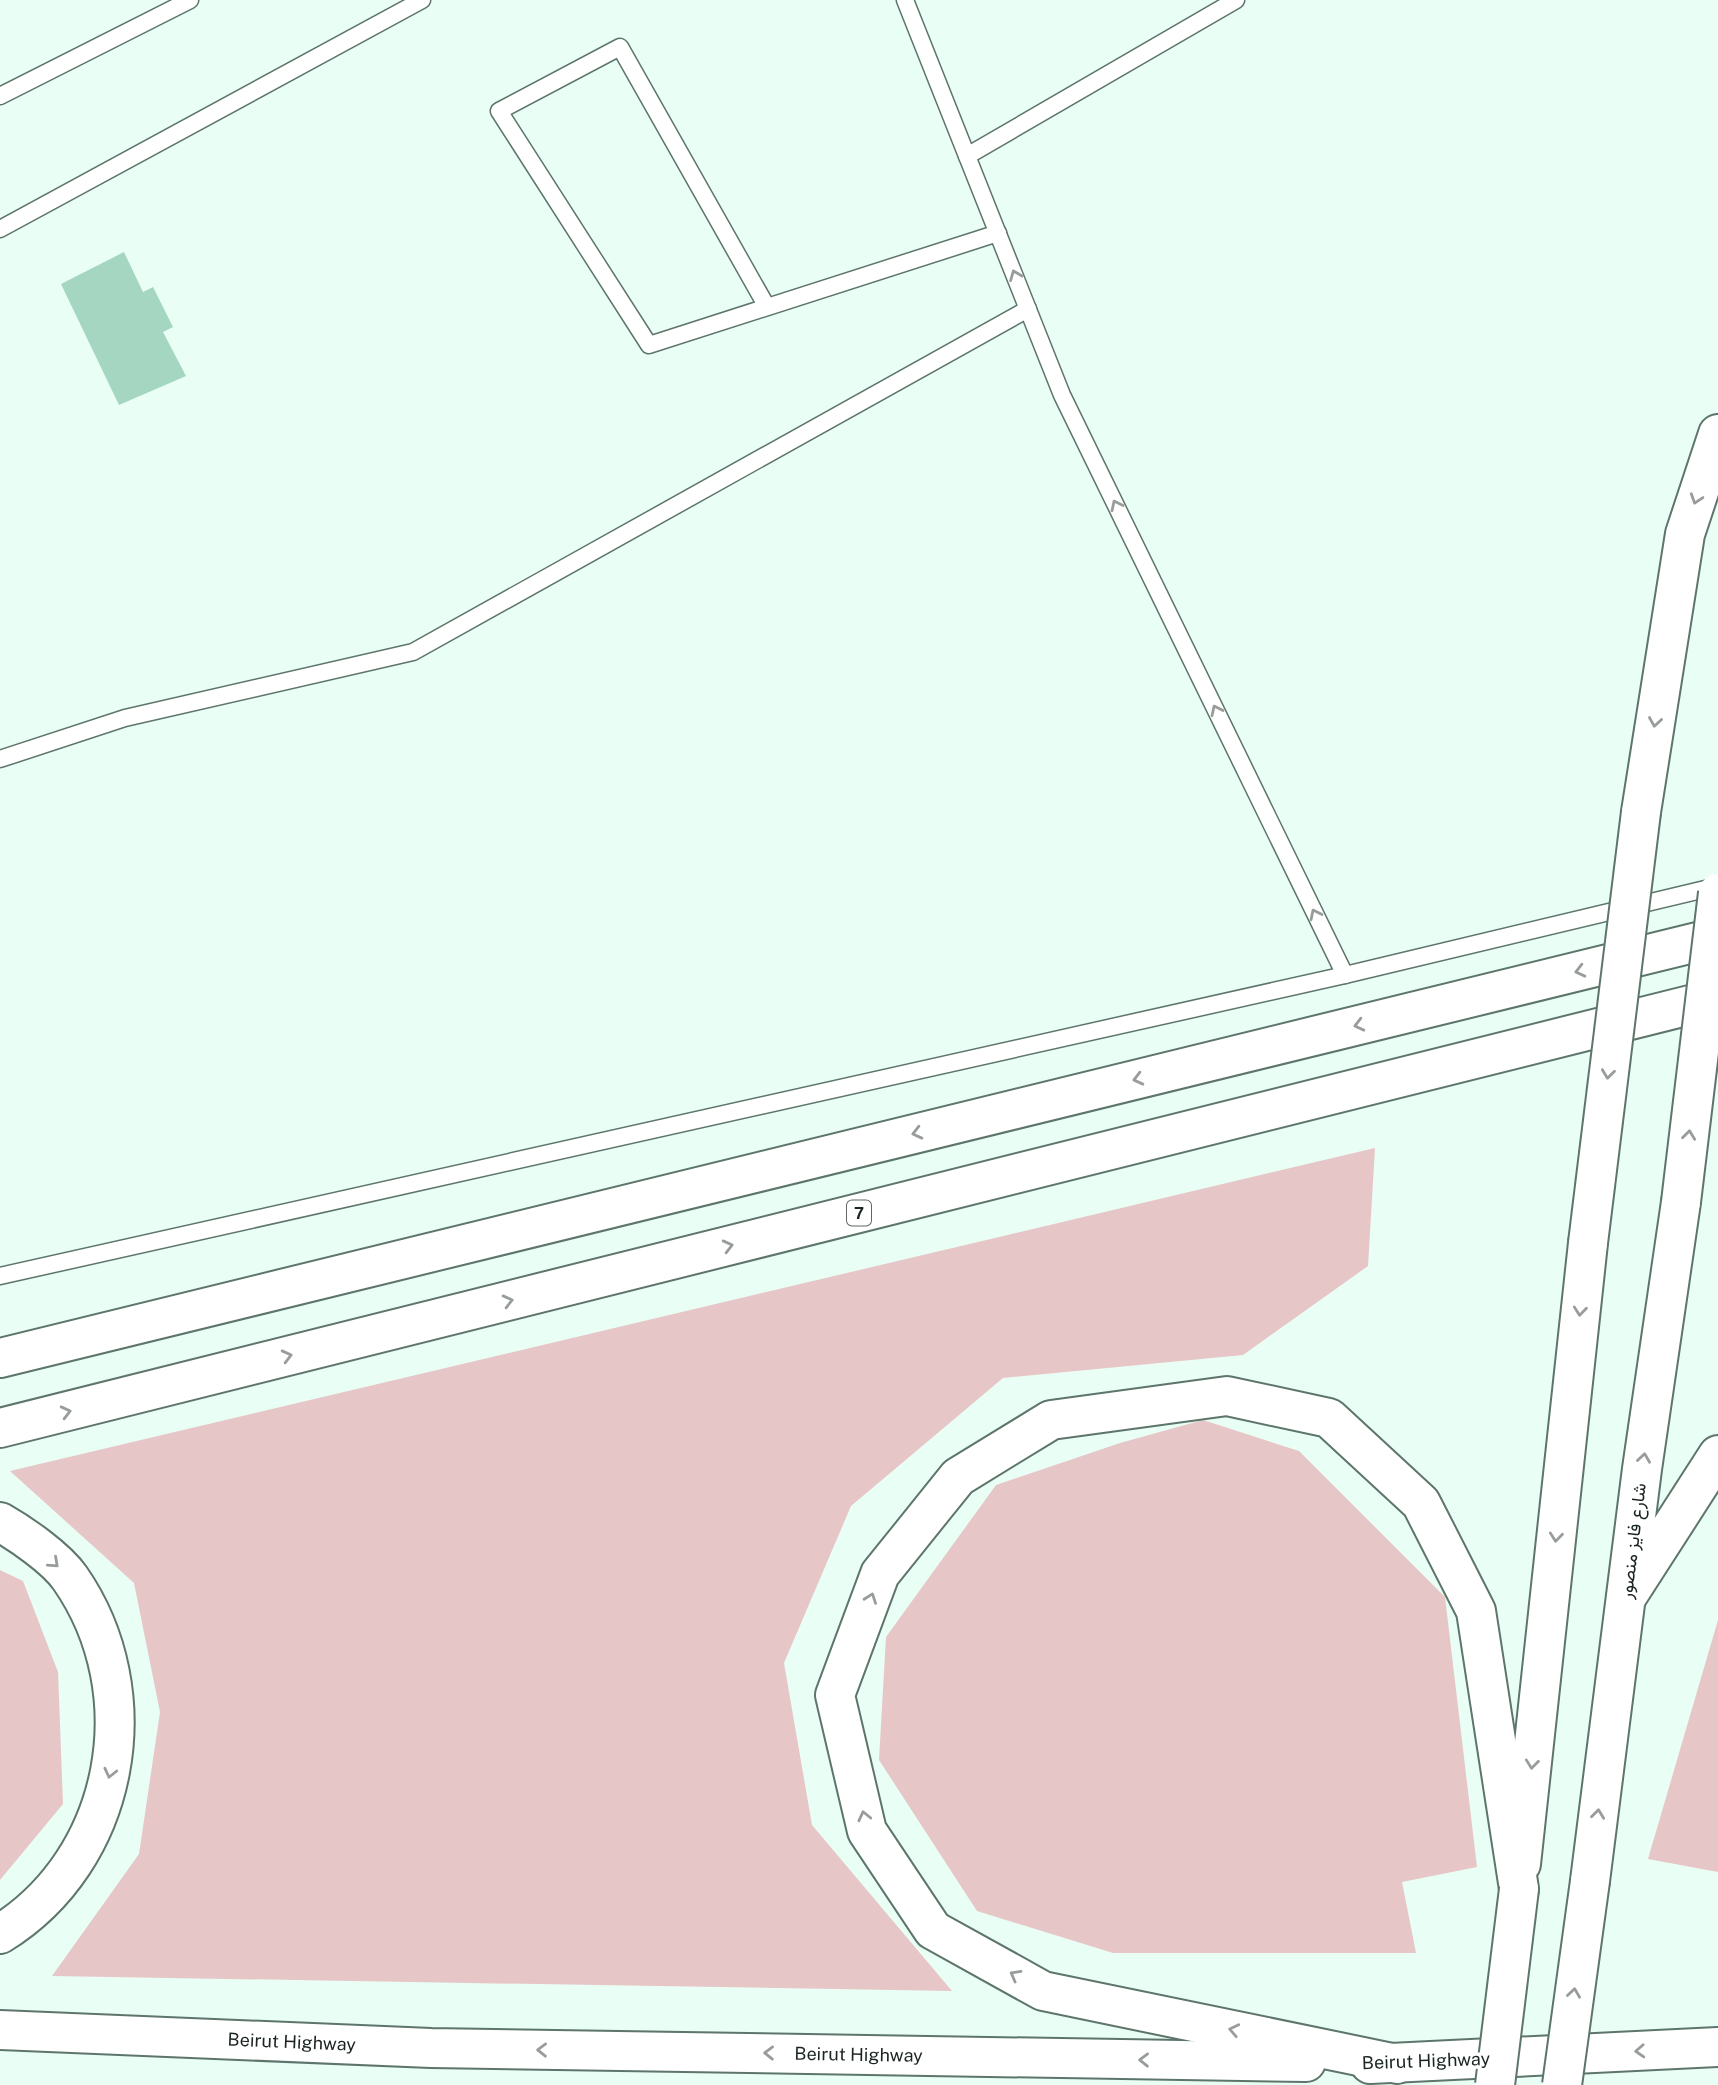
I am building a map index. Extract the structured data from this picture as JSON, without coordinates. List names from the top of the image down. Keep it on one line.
{"streets":{"main road":["7","شارع فايز منصور","Beirut Highway"]},"one_way":["Beirut Highway"]}
